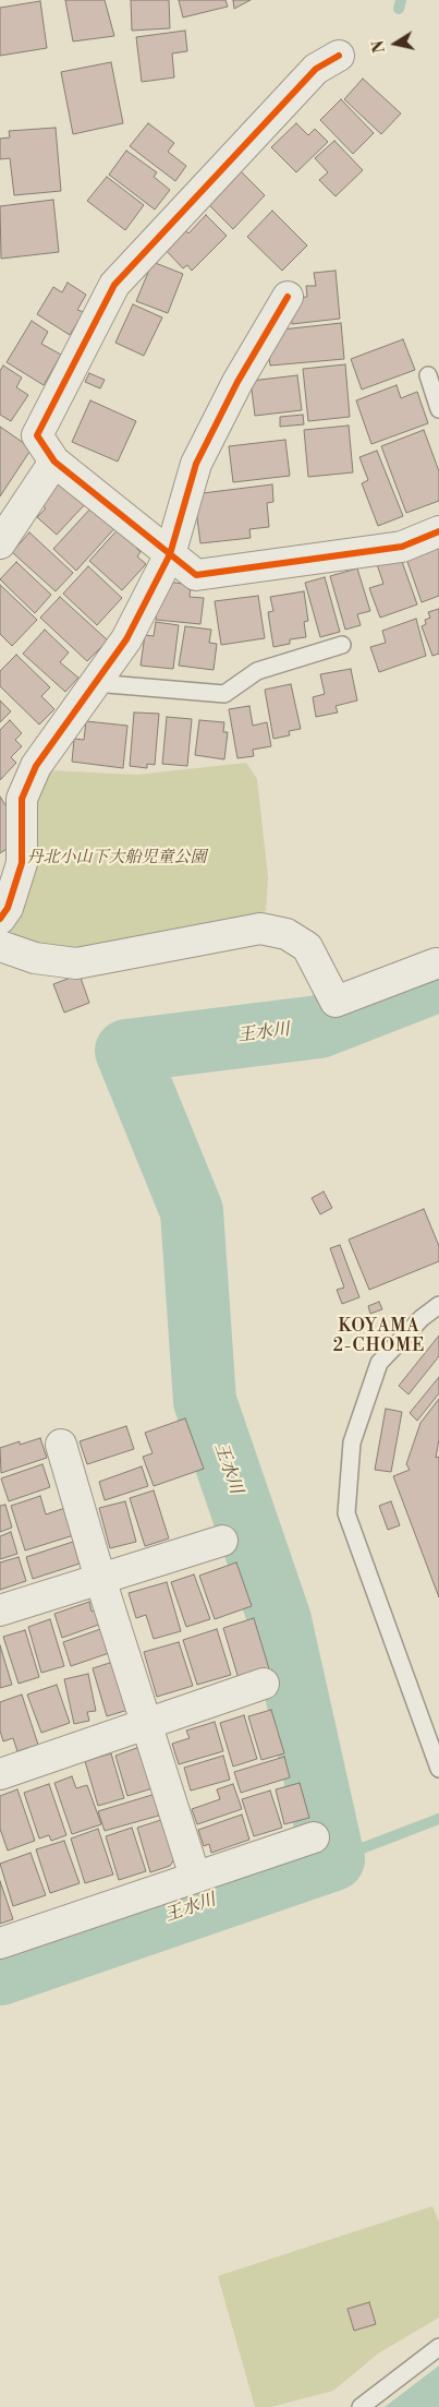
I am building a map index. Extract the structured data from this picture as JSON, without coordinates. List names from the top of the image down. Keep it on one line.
{"districts":["KOYAMA 2-CHOME"],"water":["王水川"],"parks":["丹北小山下大船児童公園"],"north":"left"}
